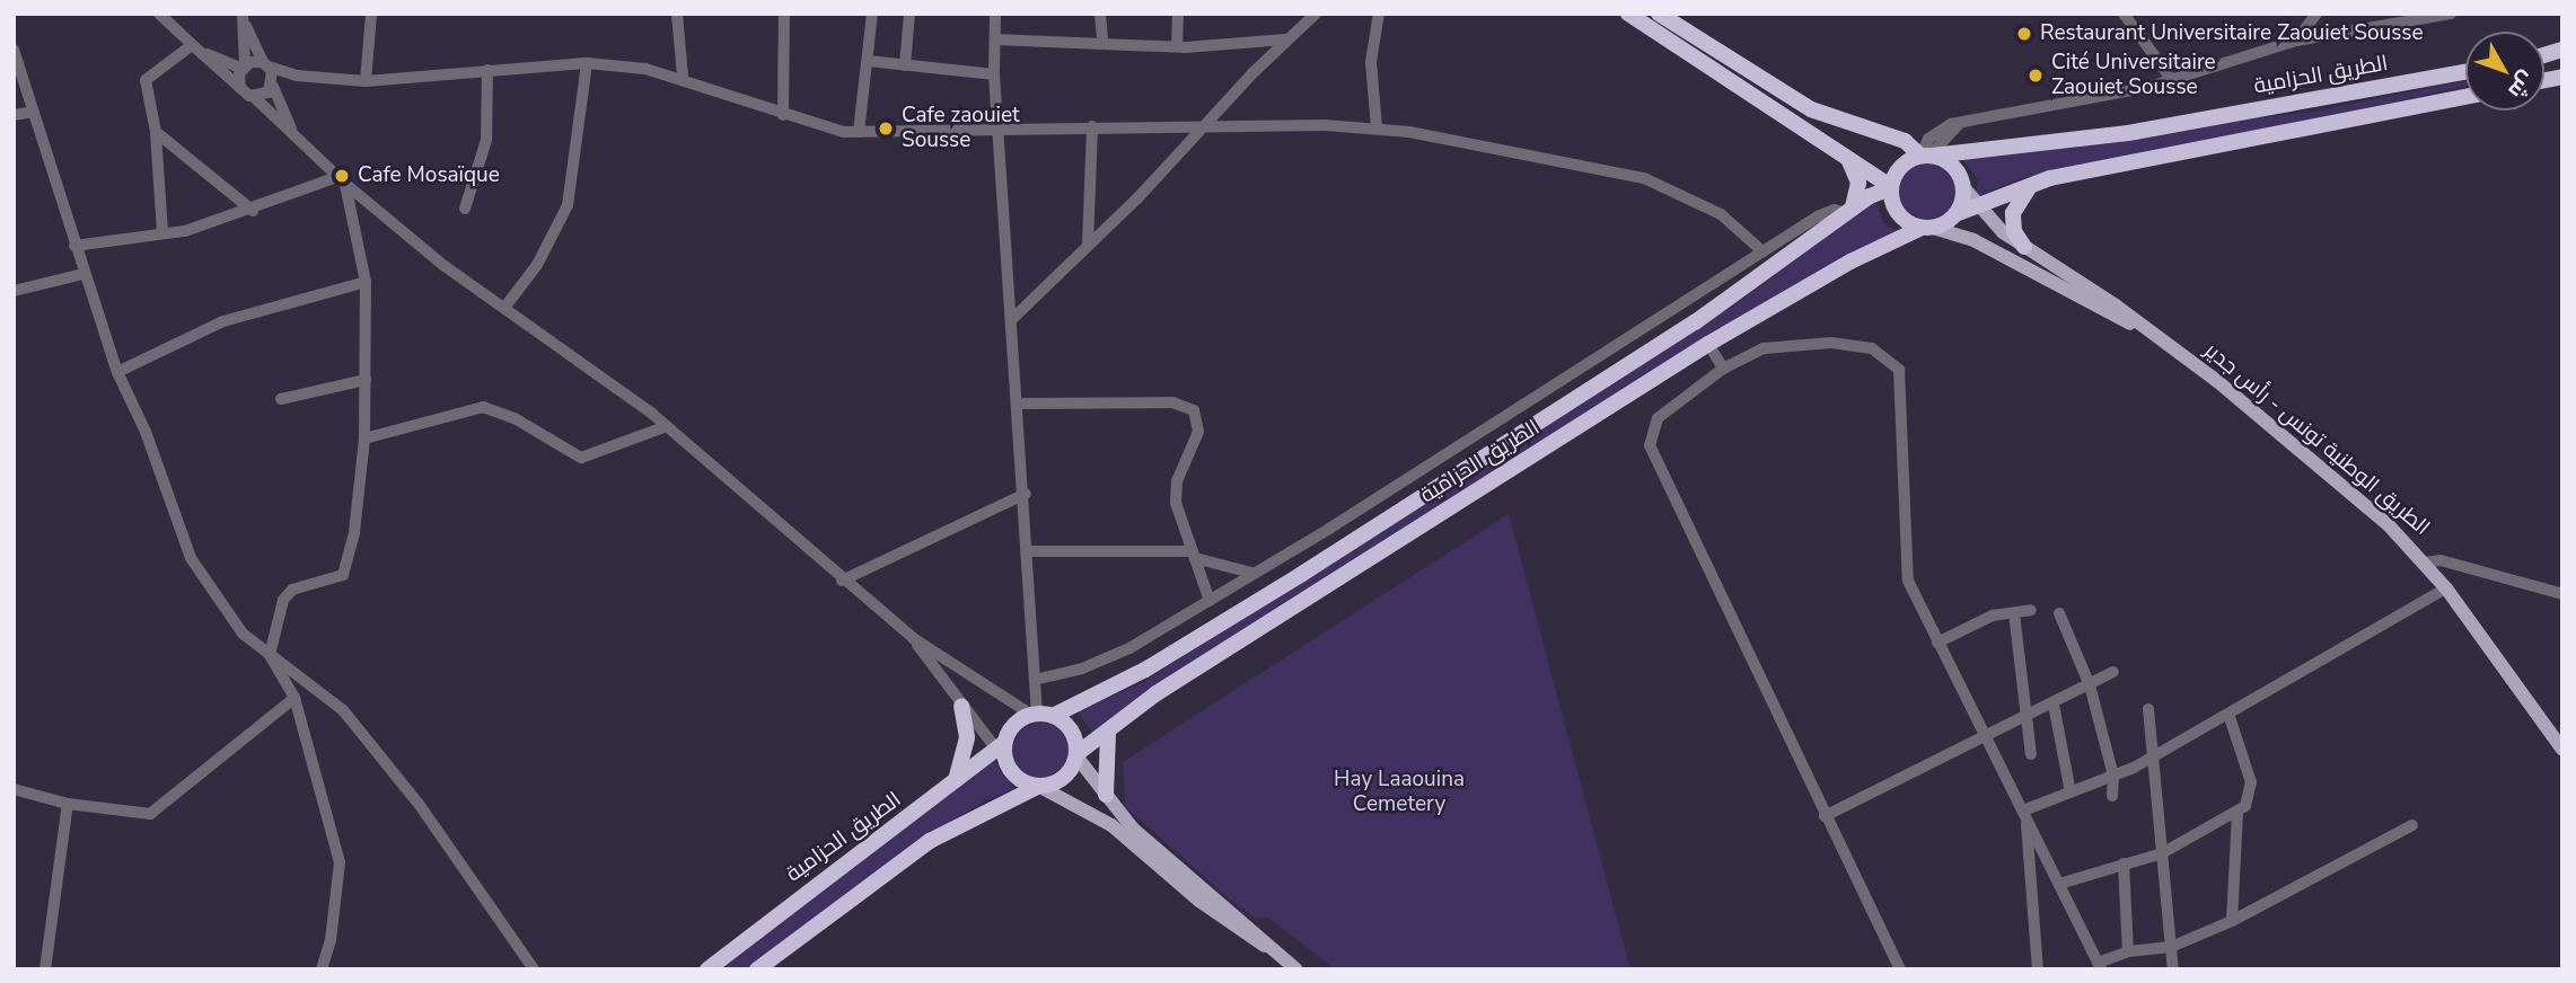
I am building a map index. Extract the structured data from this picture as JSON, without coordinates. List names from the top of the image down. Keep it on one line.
{"streets":{"highway":["الطريق الحزامية"],"main road":["الطريق الوطنية تونس - رأس جدير"]},"crossings":[["الطريق الحزامية","الطريق الوطنية تونس - رأس جدير"]],"parks":["Hay Laaouina Cemetery"],"places":["Restaurant Universitaire Zaouiet Sousse","Cité Universitaire Zaouiet Sousse","Cafe zaouiet Sousse","Cafe Mosaïque"],"north":"bottom right"}
